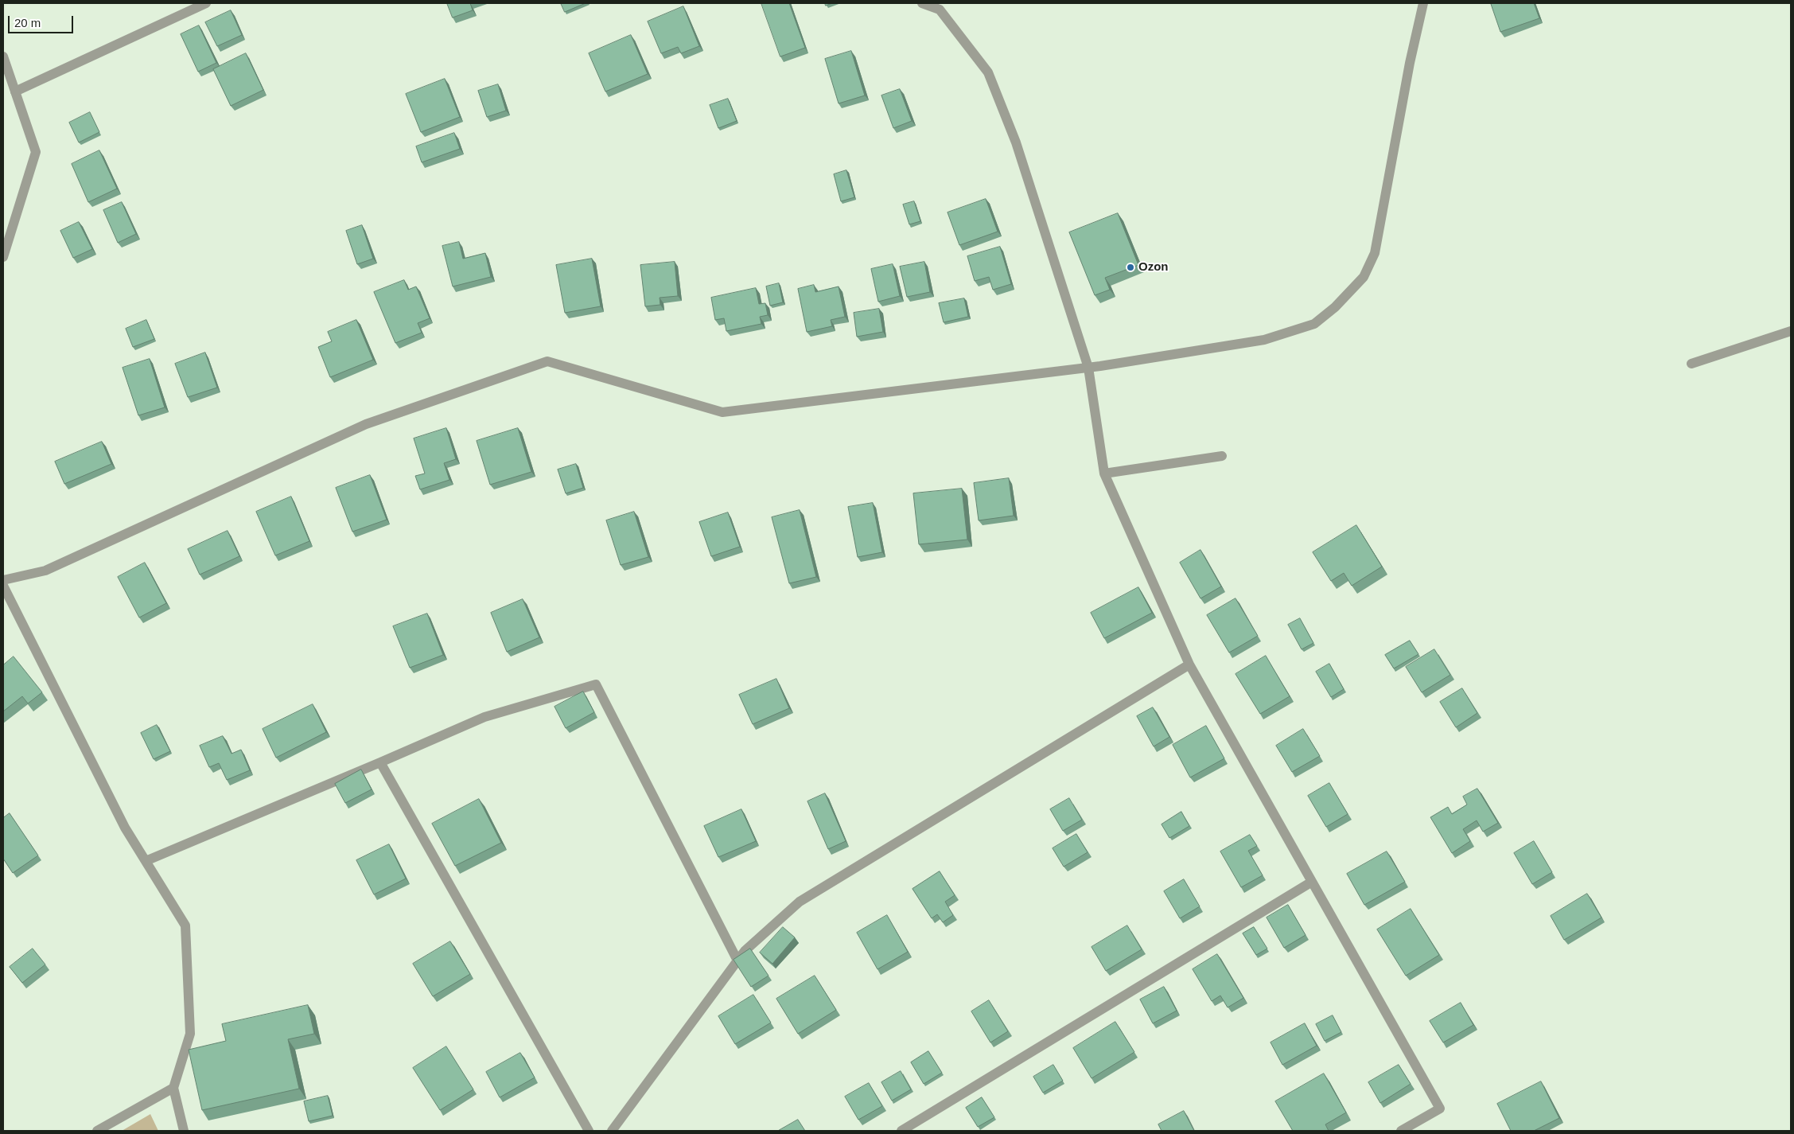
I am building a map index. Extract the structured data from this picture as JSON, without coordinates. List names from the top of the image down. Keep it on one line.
{"places":["Ozon"],"scale_bar":"20 m"}
